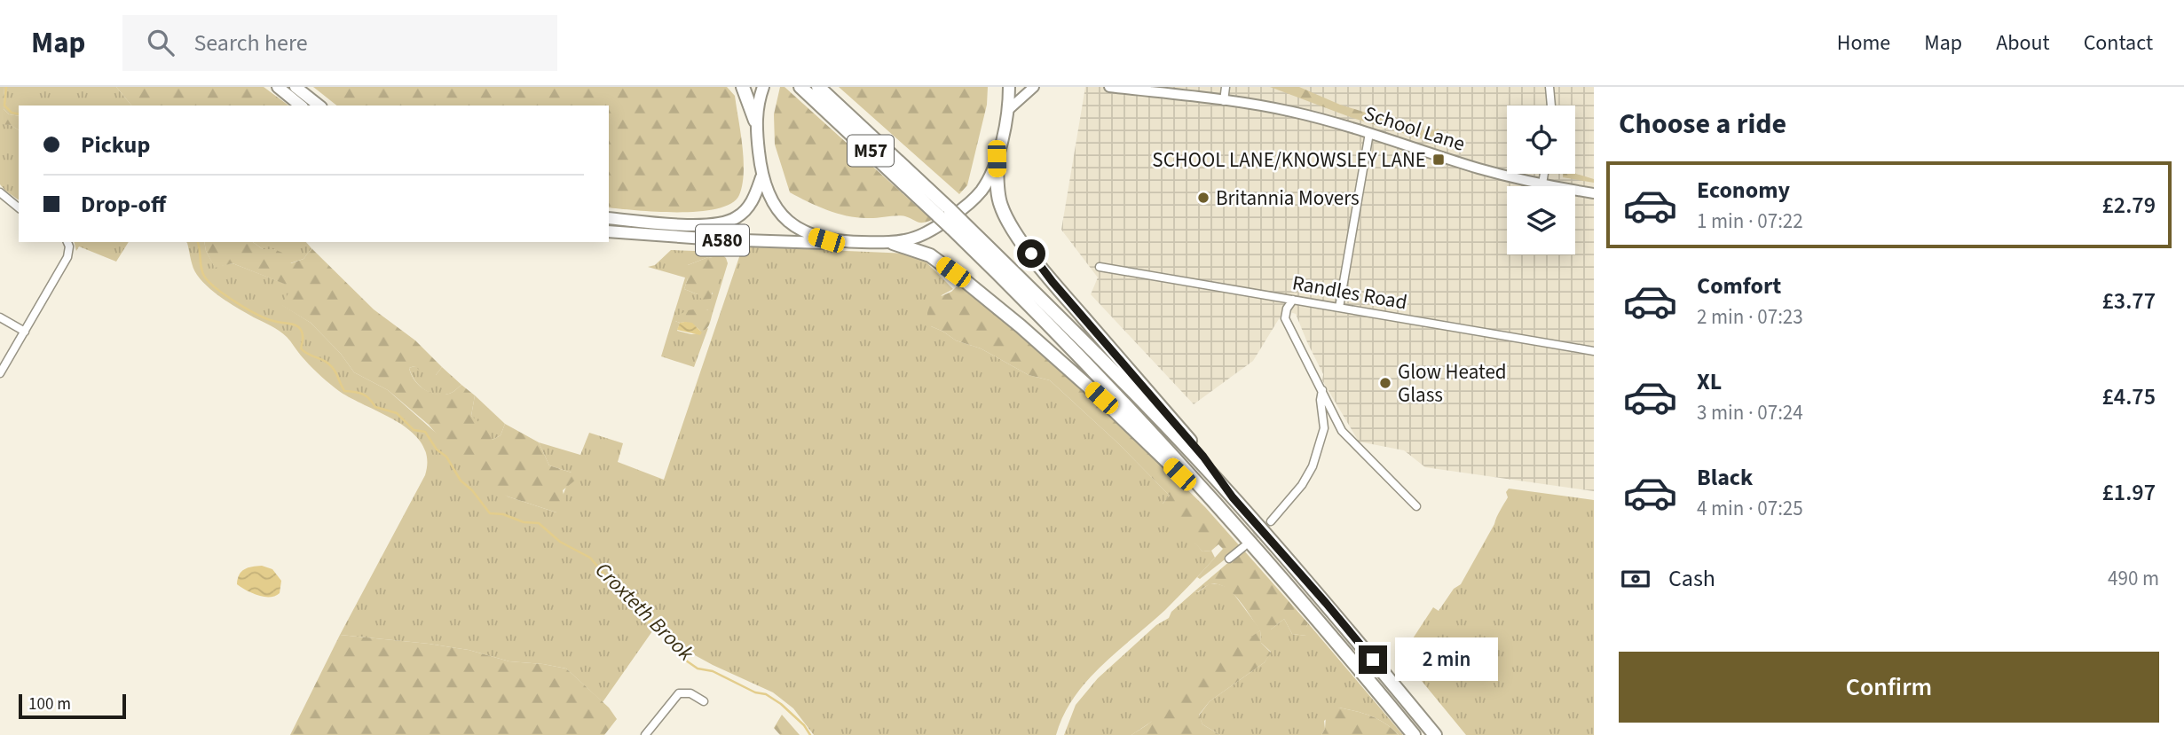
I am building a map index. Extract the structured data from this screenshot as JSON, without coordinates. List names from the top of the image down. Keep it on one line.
{"streets":{"highway":["M57","A580"],"main road":["School Lane"],"street":["Randles Road"]},"water":["Croxteth Brook"],"places":{"transit":["SCHOOL LANE/KNOWSLEY LANE"],"other":["Britannia Movers","Glow Heated Glass"]},"scale_bar":"100 m","page":{"header":"Map","search":"Search here","nav":["Home","Map","About","Contact"],"heading":"Choose a ride","banner":["Pickup","Drop-off"],"list":[{"name":"Economy","note":"1 min · 07:22","value":"£2.79"},{"name":"Comfort","note":"2 min · 07:23","value":"£3.77"},{"name":"XL","note":"3 min · 07:24","value":"£4.75"},{"name":"Black","note":"4 min · 07:25","value":"£1.97"}],"pay":["Cash","490 m"],"bubble":"2 min","buttons":"Confirm","scale":"100 m"}}
